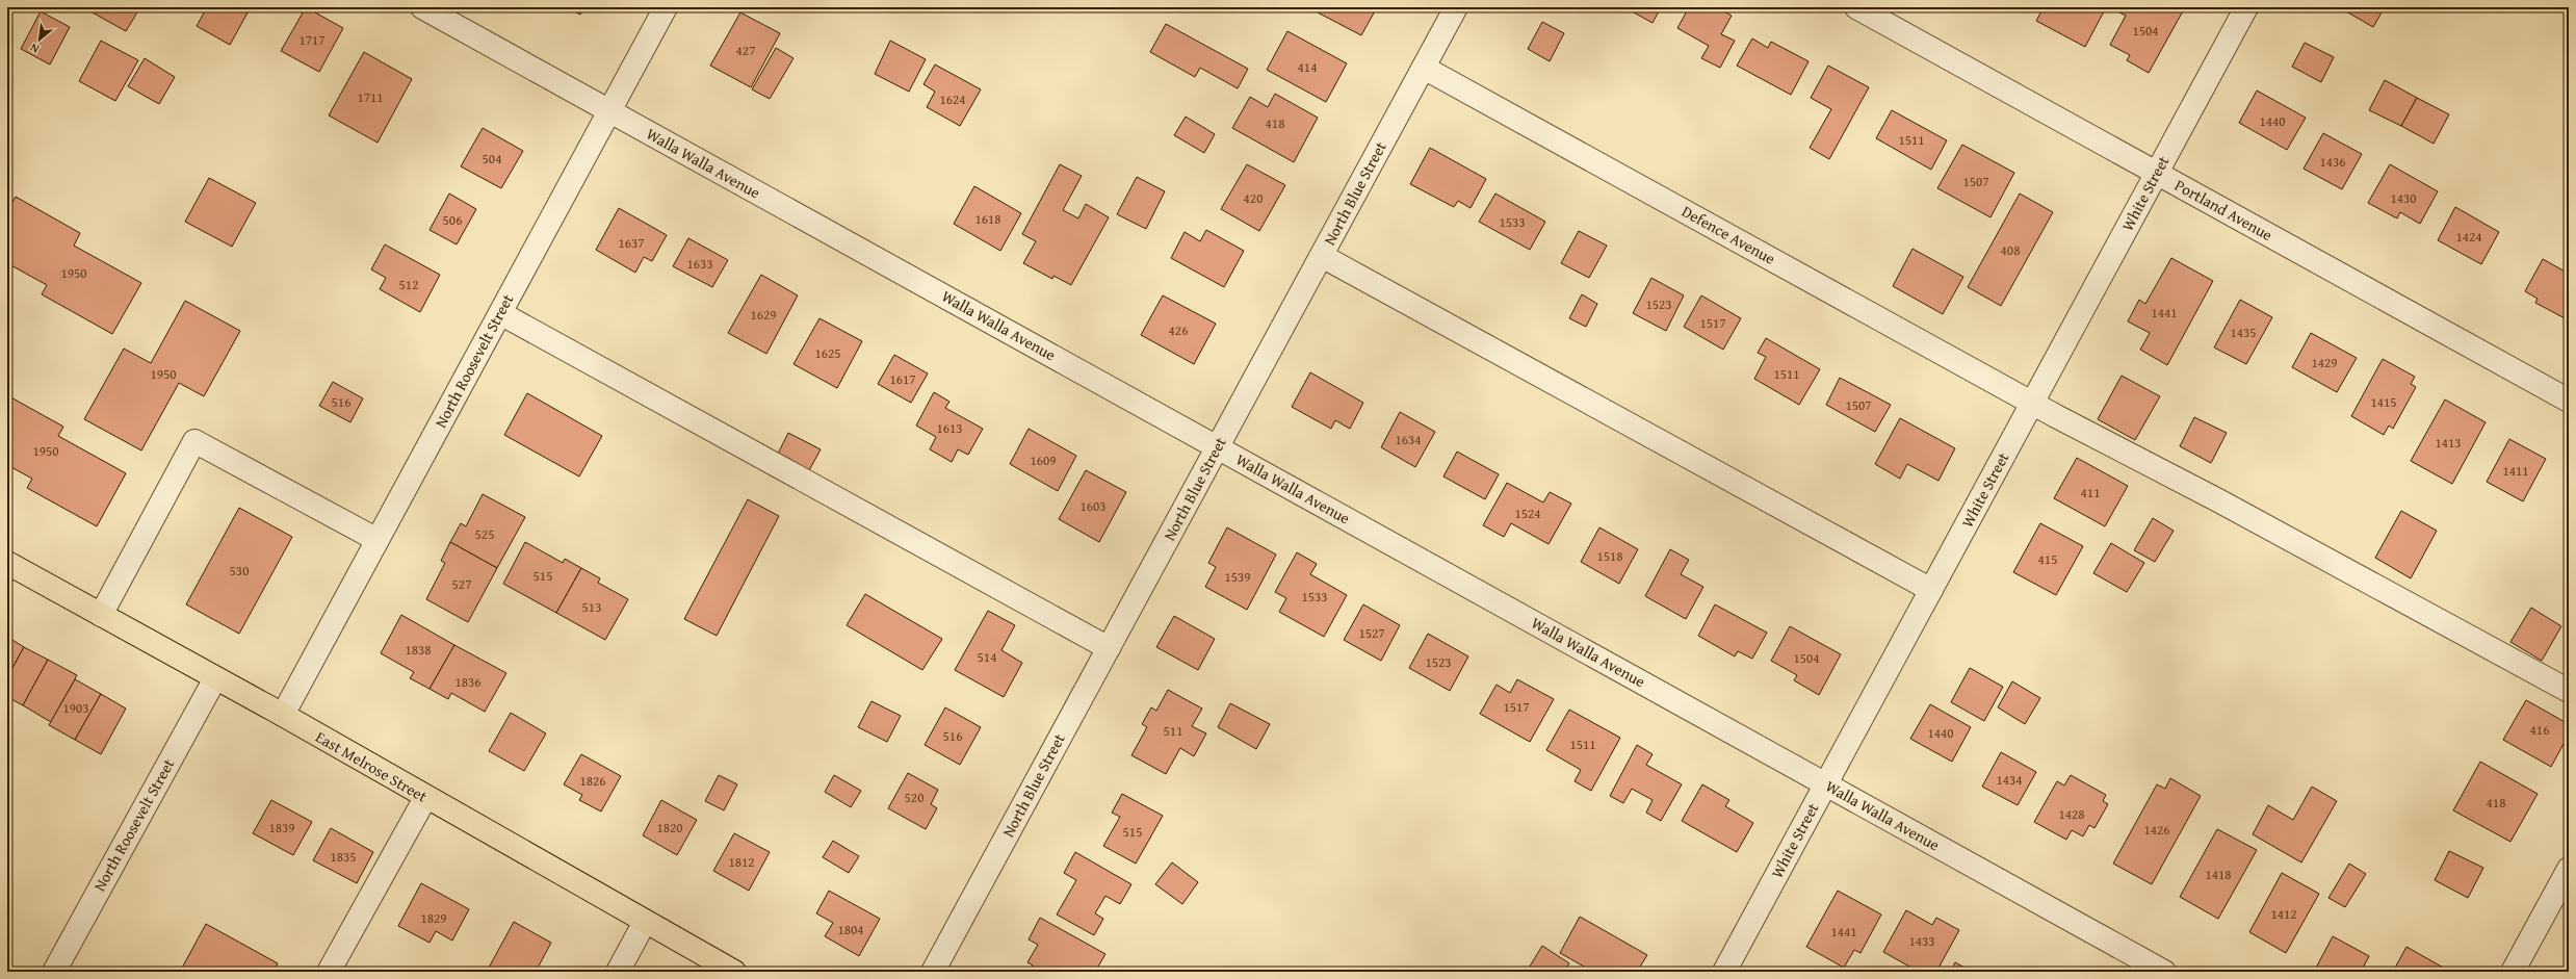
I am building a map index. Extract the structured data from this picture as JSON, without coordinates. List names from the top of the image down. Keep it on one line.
{"streets":{"main road":["East Melrose Street"],"street":["Walla Walla Avenue","North Blue Street","White Street","Portland Avenue","Defence Avenue","North Roosevelt Street"]},"crossings":[["Walla Walla Avenue","North Blue Street"],["Walla Walla Avenue","White Street"],["Walla Walla Avenue","North Roosevelt Street"],["North Blue Street","Defence Avenue"],["White Street","Portland Avenue"],["White Street","Defence Avenue"],["North Roosevelt Street","East Melrose Street"]],"house_numbers":["1504","1717","427","414","1711","1624","1440","418","1511","504","1436","1507","420","1430","1618","506","1533","1424","1637","408","1633","1950","512","1523","1441","1629","1517","426","1435","1625","1429","1950","1511","1617","516","1415","1507","1613","1634","1413","1950","1609","1411","411","1603","1524","525","1518","415","530","515","1539","527","1533","513","1527","1838","514","1504","1523","1836","1517","1903","416","511","1440","516","1511","1434","1826","520","418","1428","1839","1820","1426","515","1835","1812","1418","1412","1829","1804","1441","1433"],"north":"bottom left"}
